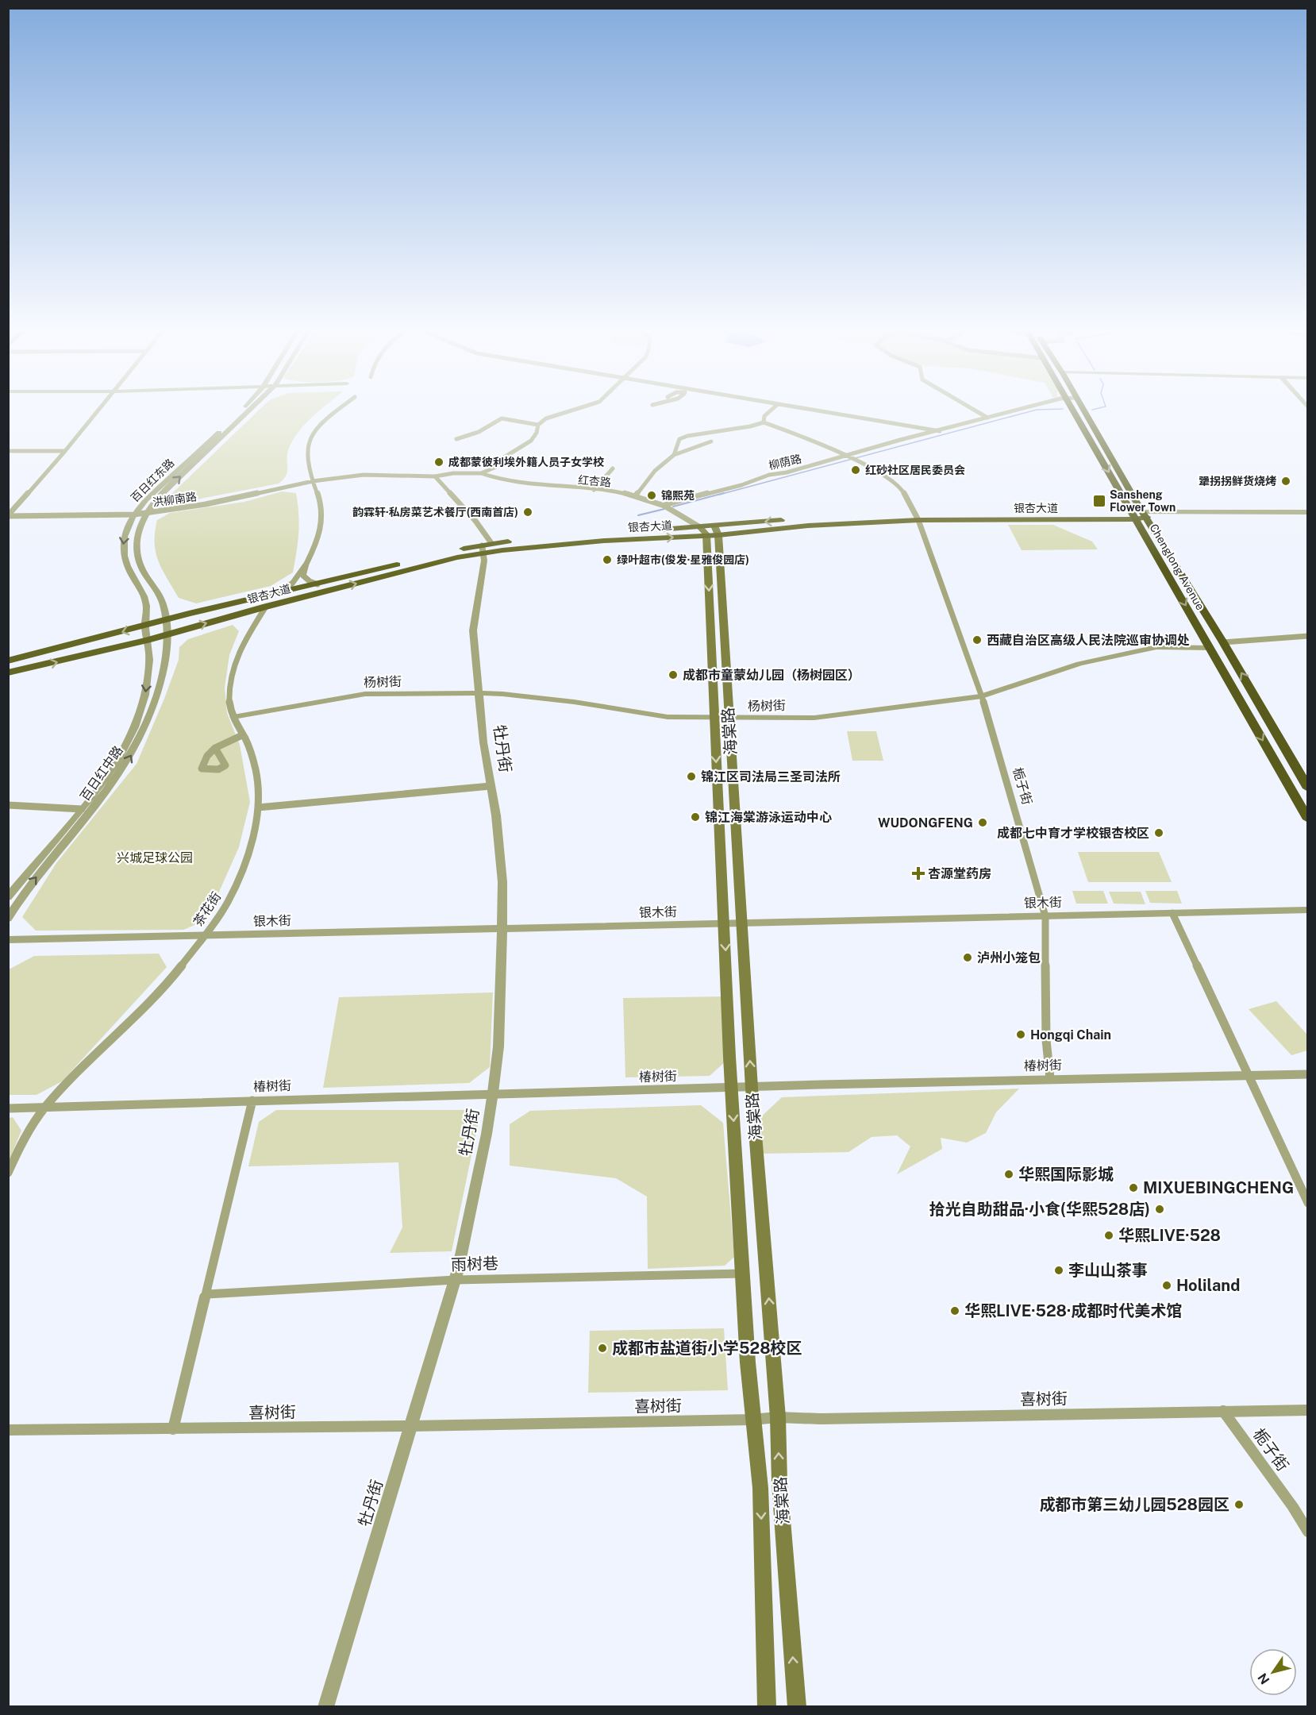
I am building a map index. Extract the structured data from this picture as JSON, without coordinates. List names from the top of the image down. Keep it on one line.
{"streets":{"highway":["Chenglong Avenue"],"main road":["银杏大道","海棠路"],"street":["柳荫路","百日红东路","红杏路","洪柳南路","杨树街","牡丹街","百日红中路","栀子街","银木街","茶花街","椿树街","雨树巷","喜树街"]},"crossings":[["柳荫路","红杏路"],["柳荫路","栀子街"],["百日红东路","洪柳南路"],["百日红东路","银杏大道"],["百日红东路","百日红中路"],["红杏路","洪柳南路"],["红杏路","银杏大道"],["红杏路","海棠路"],["银杏大道","Chenglong Avenue"],["银杏大道","海棠路"],["银杏大道","牡丹街"],["银杏大道","百日红中路"],["银杏大道","栀子街"],["银杏大道","茶花街"],["Chenglong Avenue","杨树街"],["杨树街","海棠路"],["杨树街","牡丹街"],["杨树街","栀子街"],["杨树街","茶花街"],["海棠路","银木街"],["海棠路","椿树街"],["海棠路","雨树巷"],["海棠路","喜树街"],["牡丹街","银木街"],["牡丹街","椿树街"],["牡丹街","雨树巷"],["牡丹街","喜树街"],["栀子街","银木街"],["栀子街","椿树街"],["栀子街","喜树街"],["银木街","茶花街"],["茶花街","椿树街"]],"parks":["兴城足球公园"],"places":{"other":["成都蒙彼利埃外籍人员子女学校","红砂社区居民委员会","犟拐拐鲜货烧烤","锦熙苑","韵霖轩·私房菜艺术餐厅(西南首店)","绿叶超市(俊发·星雅俊园店)","西藏自治区高级人民法院巡审协调处","成都市童蒙幼儿园（杨树园区）","锦江区司法局三圣司法所","锦江海棠游泳运动中心","WUDONGFENG","成都七中育才学校银杏校区","泸州小笼包","Hongqi Chain","华熙国际影城","MIXUEBINGCHENG","拾光自助甜品·小食(华熙528店)","华熙LIVE·528","李山山茶事","Holiland","华熙LIVE·528·成都时代美术馆","成都市盐道街小学528校区","成都市第三幼儿园528园区"],"transit":["Sansheng Flower Town"],"health":["杏源堂药房"]},"north":"bottom left"}
